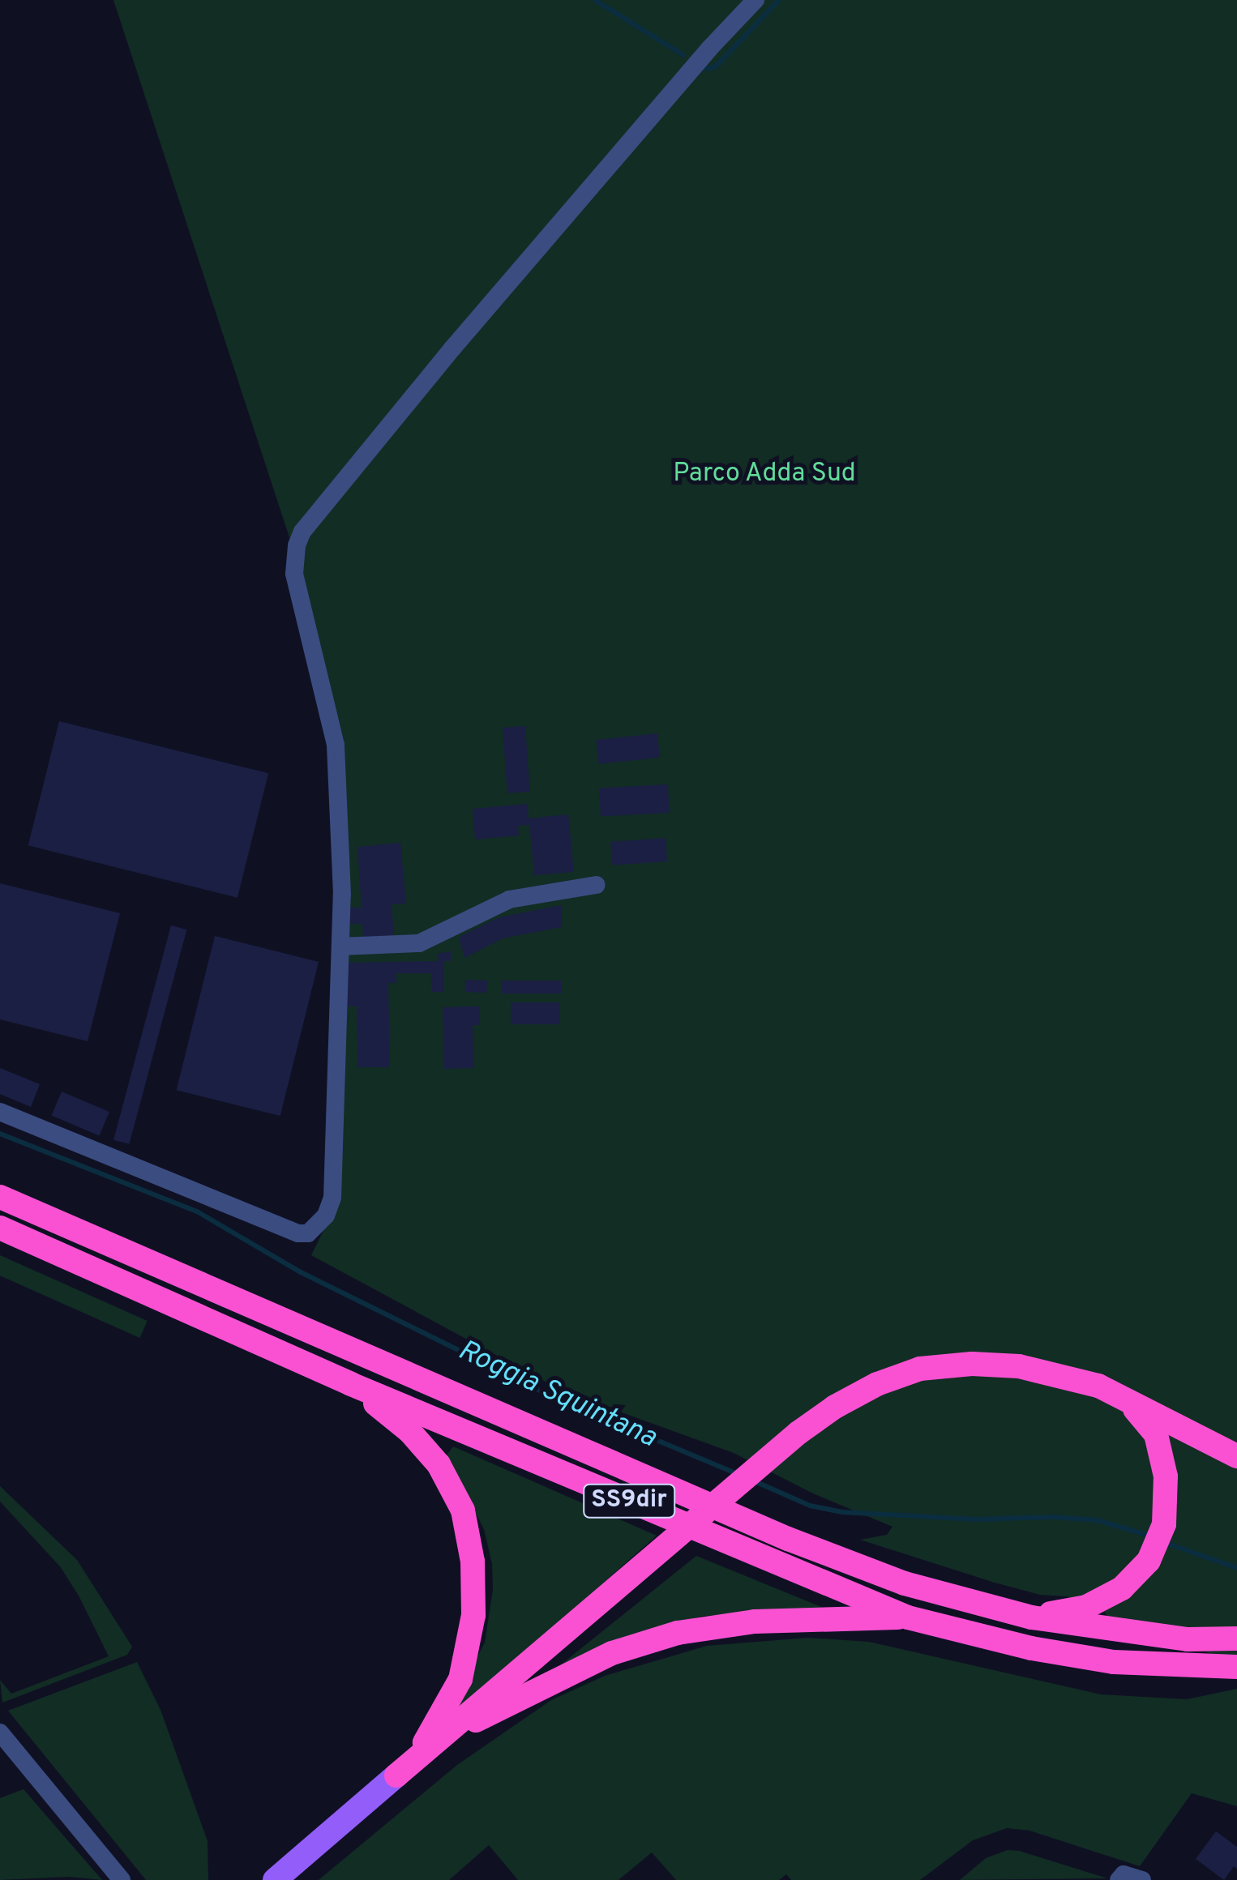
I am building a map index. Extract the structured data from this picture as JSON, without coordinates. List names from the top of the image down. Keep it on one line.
{"streets":{"highway":["SS9dir"]},"water":["Roggia Squintana"],"parks":["Parco Adda Sud"]}
